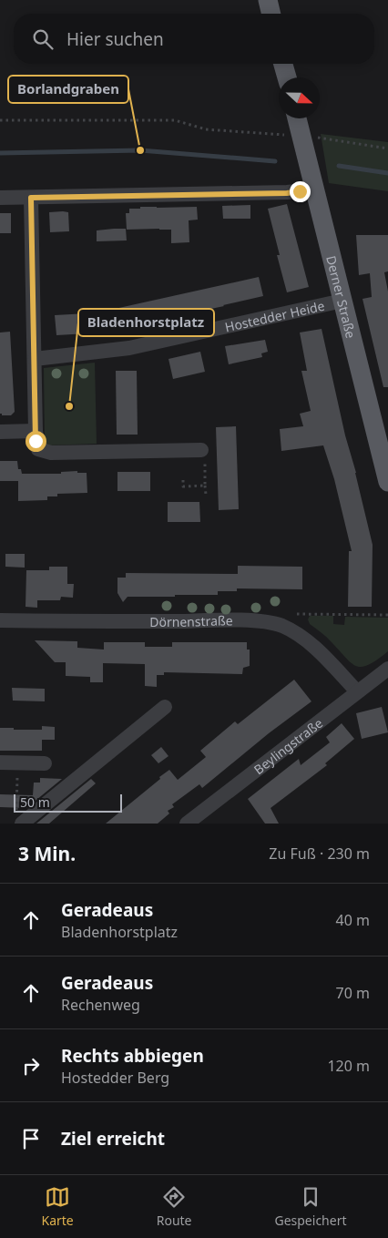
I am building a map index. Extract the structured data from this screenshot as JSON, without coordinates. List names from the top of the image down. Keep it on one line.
{"streets":{"main road":["Derner Straße"],"street":["Hostedder Heide","Dörnenstraße","Beylingstraße"]},"crossings":[["Derner Straße","Hostedder Heide"],["Dörnenstraße","Beylingstraße"]],"places":["Borlandgraben","Bladenhorstplatz"],"scale_bar":"50 m","north":"right","page":{"search":"Hier suchen","scale":"50 m","heading":["3 Min.","Zu Fuß · 230 m"],"list":[["Geradeaus","Bladenhorstplatz","40 m"],["Geradeaus","Rechenweg","70 m"],["Rechts abbiegen","Hostedder Berg","120 m"],"Ziel erreicht"],"nav":["Karte","Route","Gespeichert"]}}
